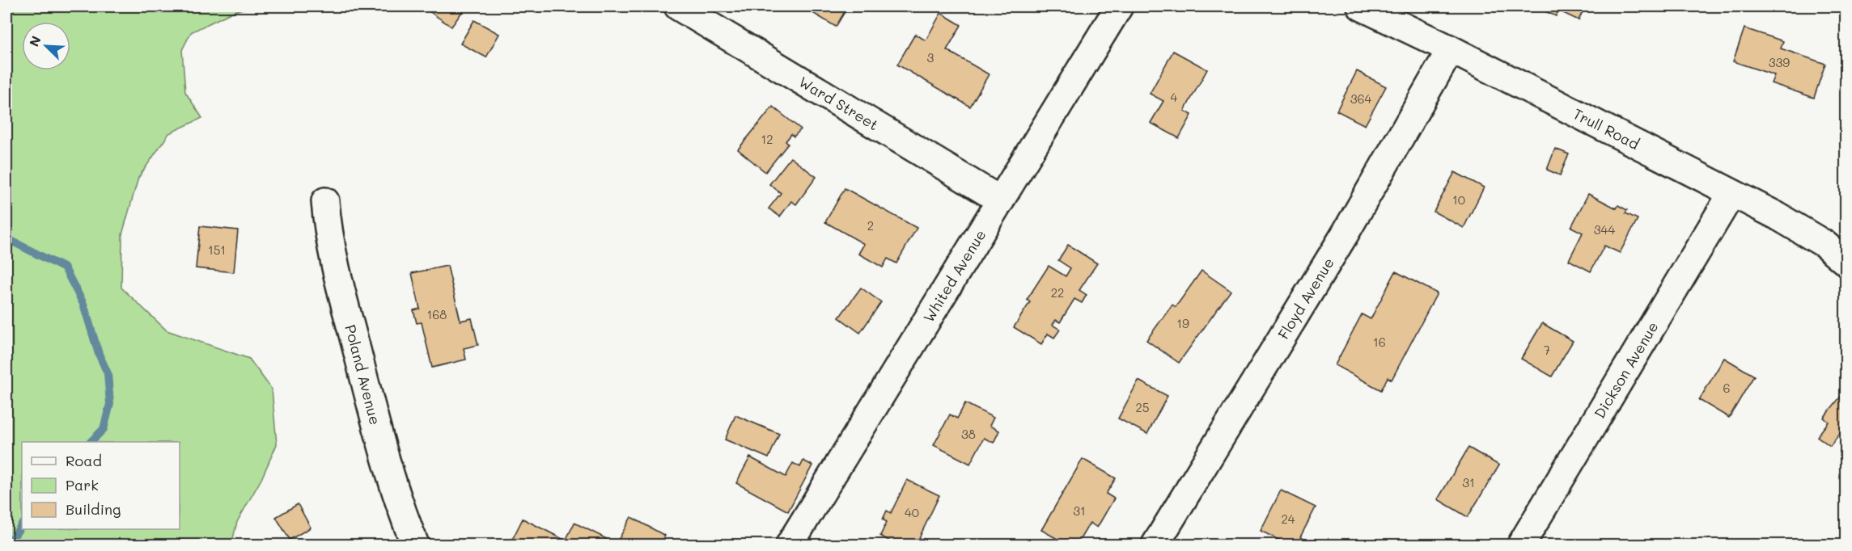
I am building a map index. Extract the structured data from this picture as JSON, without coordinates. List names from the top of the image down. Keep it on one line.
{"streets":{"street":["Ward Street","Trull Road","Whited Avenue","Floyd Avenue","Dickson Avenue","Poland Avenue"]},"crossings":[["Ward Street","Whited Avenue"],["Trull Road","Floyd Avenue"],["Trull Road","Dickson Avenue"]],"house_numbers":["3","339","4","364","12","10","2","344","151","22","168","19","16","7","6","25","38","31","31","40","24"],"legend":["Road","Park","Building"],"north":"top left"}
